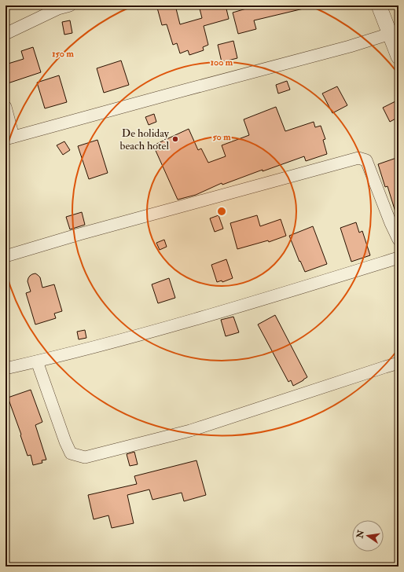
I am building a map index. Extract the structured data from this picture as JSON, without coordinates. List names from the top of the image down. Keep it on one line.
{"places":["De holiday beach hotel"],"north":"left","rings":["150 m","100 m","50 m"]}
